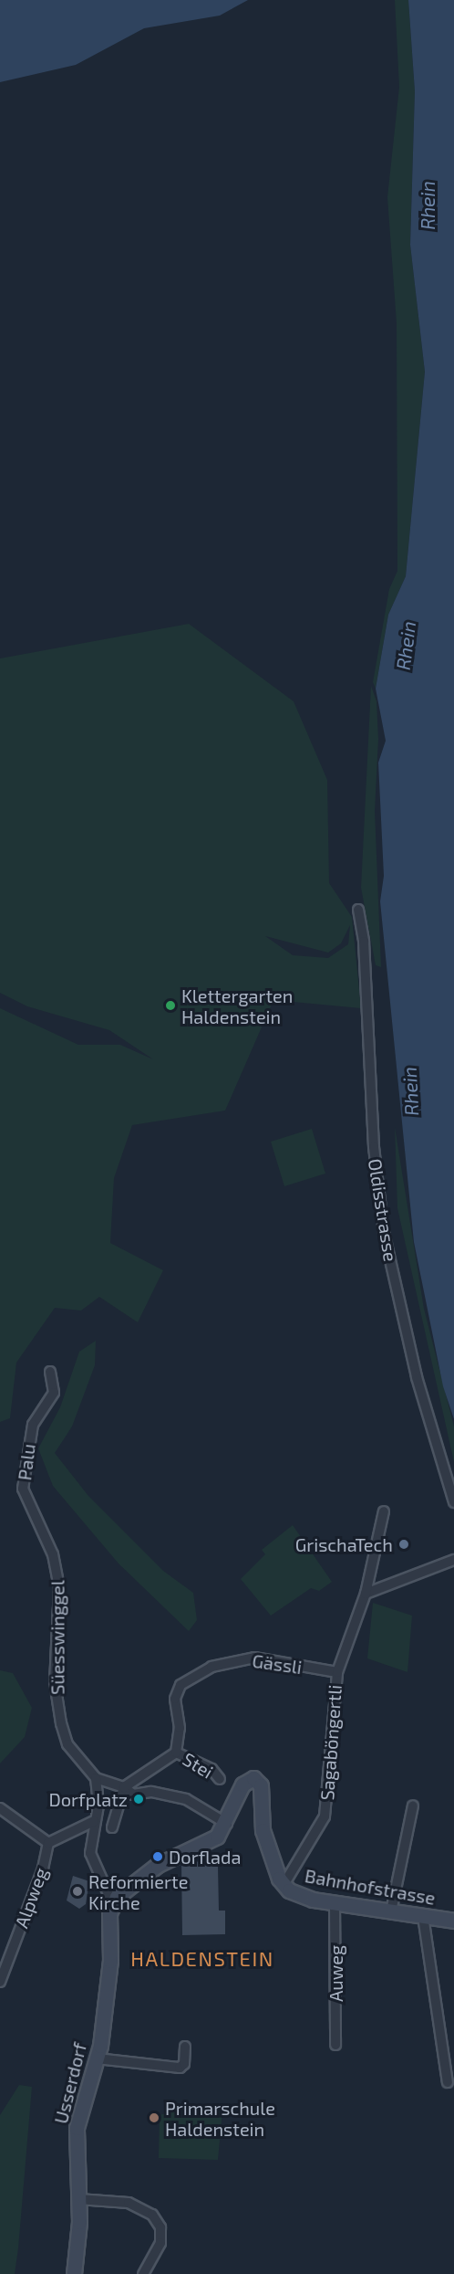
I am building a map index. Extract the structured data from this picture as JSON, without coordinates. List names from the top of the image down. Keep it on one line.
{"streets":{"street":["Oldisstrasse","Palu","Süesswinggel","Gässli","Sagaböngertli","Stei","Bahnhofstrasse","Alpweg","Auweg","Usserdorf"]},"crossings":[["Palu","Süesswinggel"],["Gässli","Sagaböngertli"],["Gässli","Stei"],["Sagaböngertli","Bahnhofstrasse"],["Bahnhofstrasse","Auweg"]],"districts":["HALDENSTEIN"],"water":["Rhein"],"places":["Klettergarten Haldenstein","GrischaTech","Dorfplatz","Dorflada","Reformierte Kirche","Primarschule Haldenstein"]}
